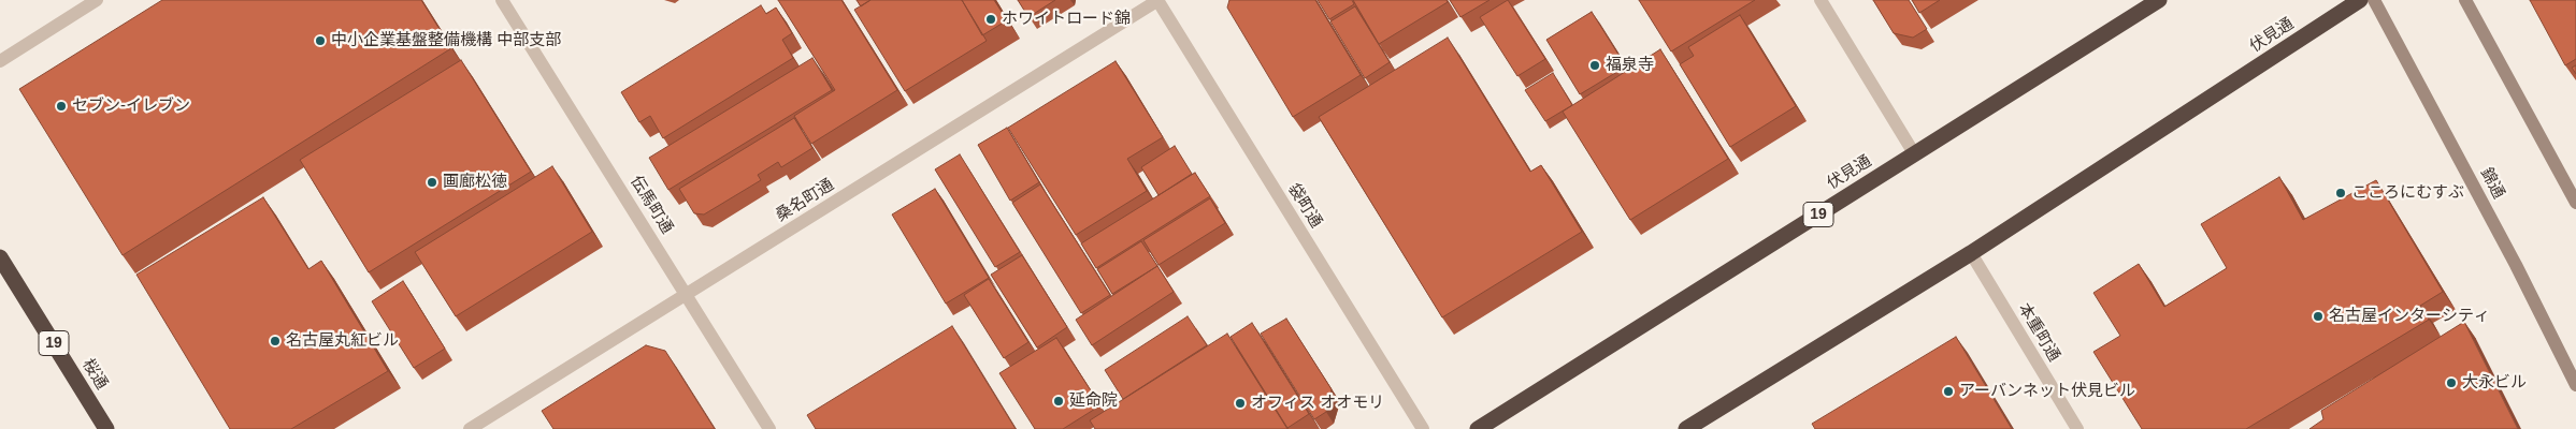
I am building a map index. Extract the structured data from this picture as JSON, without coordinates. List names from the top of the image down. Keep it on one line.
{"streets":{"highway":["伏見通","19","桜通"],"street":["錦通","桑名町通","伝馬町通","袋町通","本重町通"]},"crossings":[["伏見通","本重町通"],["桑名町通","伝馬町通"],["桑名町通","袋町通"]],"places":["ホワイトロード錦","中小企業基盤整備機構 中部支部","福泉寺","セブン-イレブン","画廊松徳","こころにむすぶ","名古屋インターシティ","名古屋丸紅ビル","大永ビル","アーバンネット伏見ビル","延命院","オフィス オオモリ"]}
